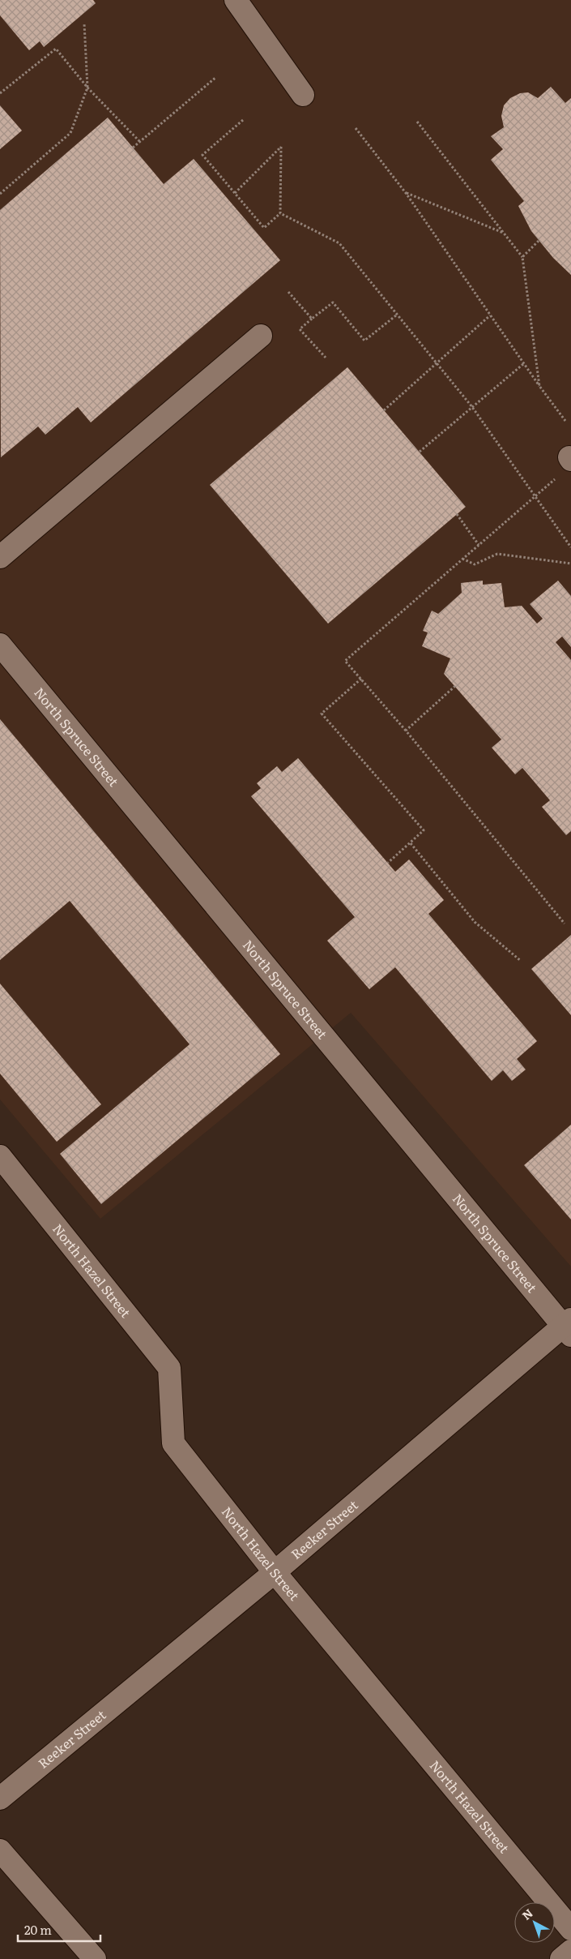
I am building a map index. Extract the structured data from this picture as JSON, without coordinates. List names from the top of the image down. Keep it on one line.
{"streets":{"street":["North Spruce Street","North Hazel Street","Reeker Street"]},"crossings":[["North Spruce Street","Reeker Street"],["North Hazel Street","Reeker Street"]],"scale_bar":"20 m","north":"top left"}
